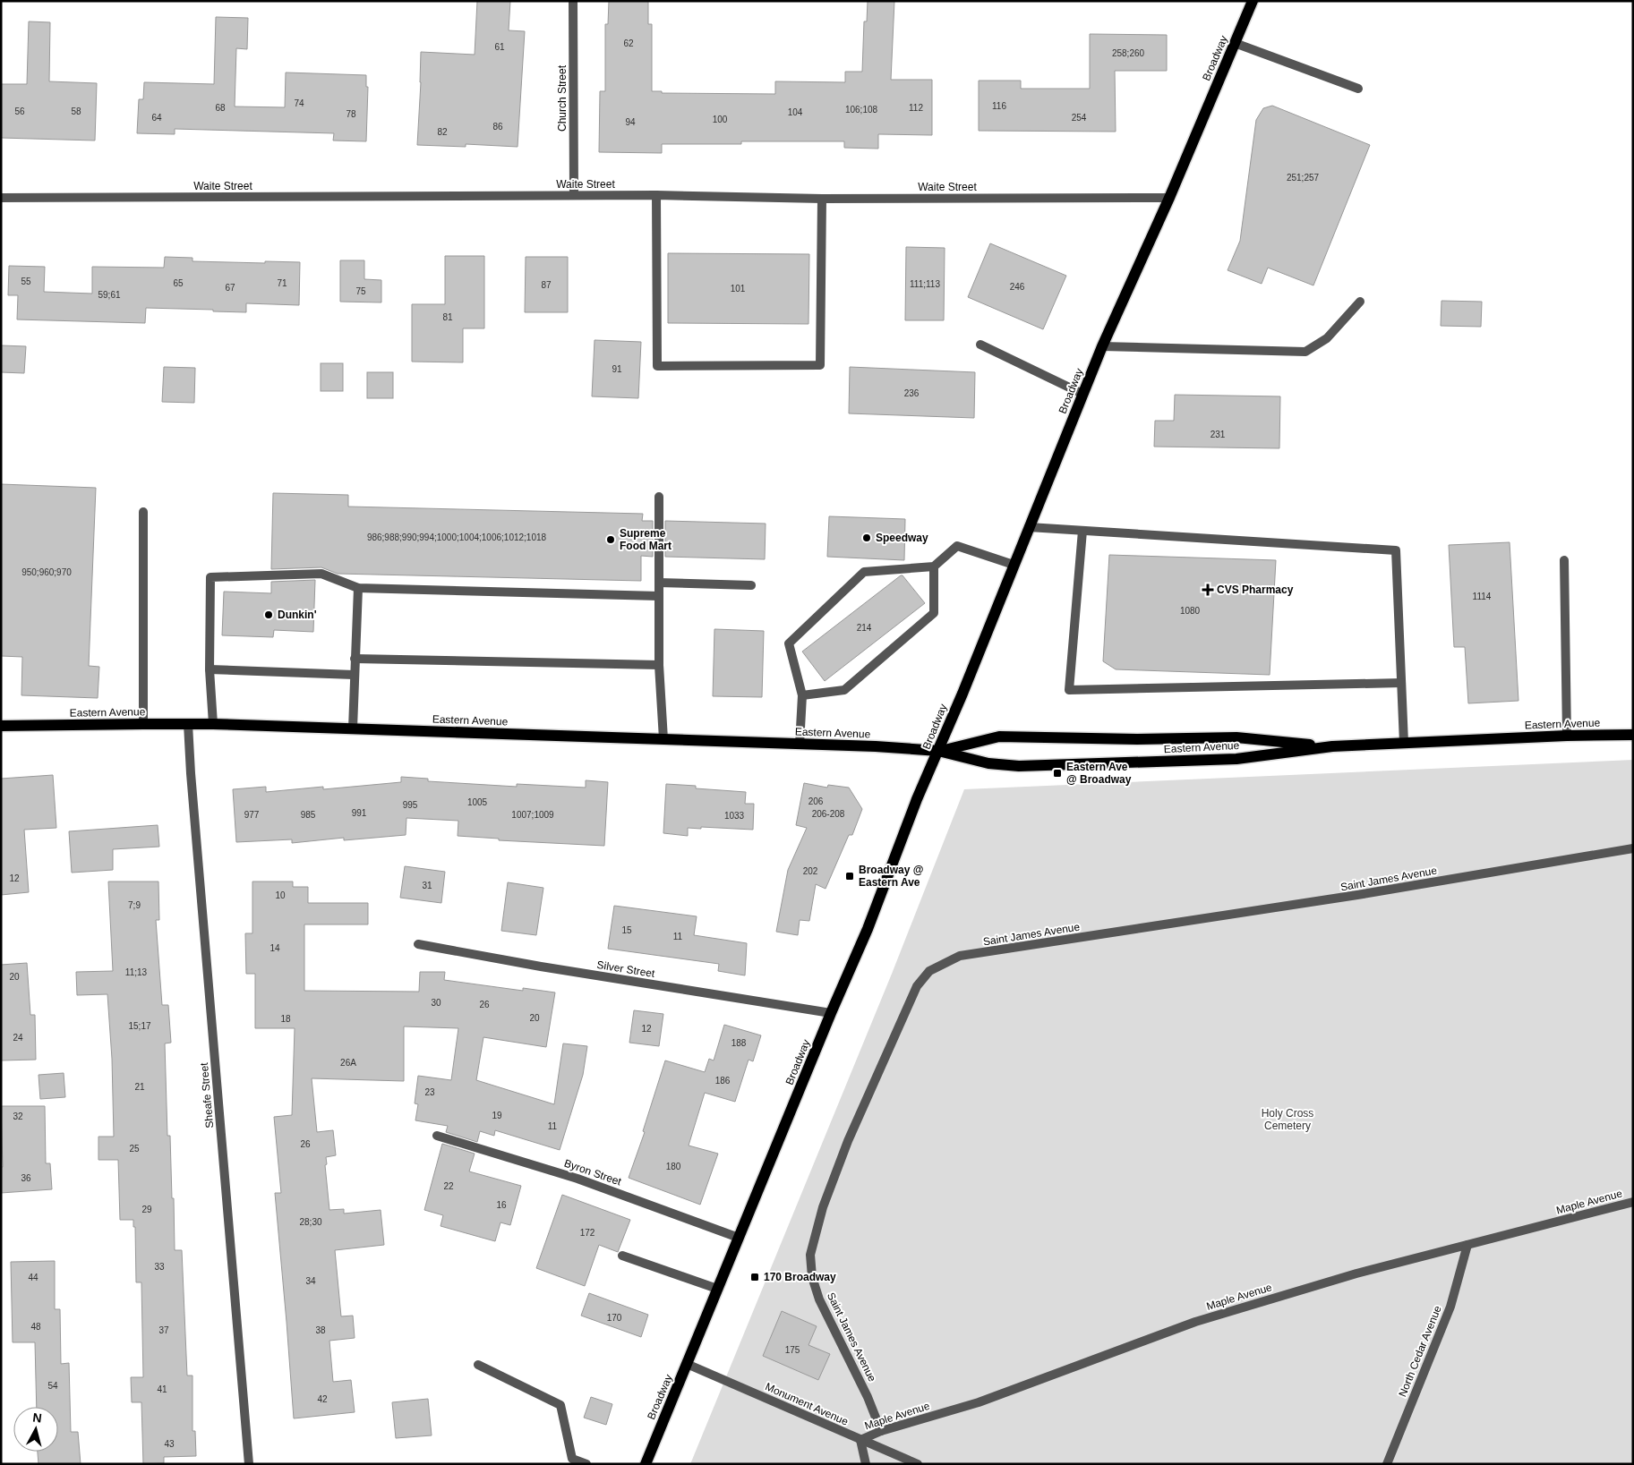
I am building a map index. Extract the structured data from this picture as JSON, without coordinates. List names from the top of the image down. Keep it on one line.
{"streets":{"main road":["Broadway","Eastern Avenue"],"street":["Church Street","Waite Street","Saint James Avenue","Silver Street","Sheafe Street","Byron Street","Maple Avenue","North Cedar Avenue","Monument Avenue"]},"crossings":[["Broadway","Waite Street"],["Broadway","Eastern Avenue"],["Broadway","Silver Street"],["Broadway","Byron Street"],["Broadway","Monument Avenue"],["Church Street","Waite Street"],["Eastern Avenue","Sheafe Street"],["Saint James Avenue","Maple Avenue"],["Maple Avenue","North Cedar Avenue"],["Maple Avenue","Monument Avenue"]],"parks":["Holy Cross Cemetery"],"places":{"other":["Speedway","Supreme Food Mart","Dunkin'"],"health":["CVS Pharmacy"],"transit":["Eastern Ave @ Broadway","Broadway @ Eastern Ave","170 Broadway"]},"house_numbers":["62","61","258;260","74","116","68","112","106;108","56","58","104","78","64","254","100","94","86","82","251;257","55","65","71","111;113","87","246","67","101","75","59;61","81","91","236","231","986;988;990;994;1000;1004;1006;1012;1018","950;960;970","1114","1080","214","206","1005","995","991","206-208","977","985","1007;1009","1033","202","12","31","10","7;9","15","11","14","11;13","20","30","26","20","18","15;17","12","24","188","26A","186","21","23","19","32","11","26","25","180","36","22","16","29","28;30","172","33","44","34","170","48","37","38","175","54","41","42","43"],"north":"top"}
